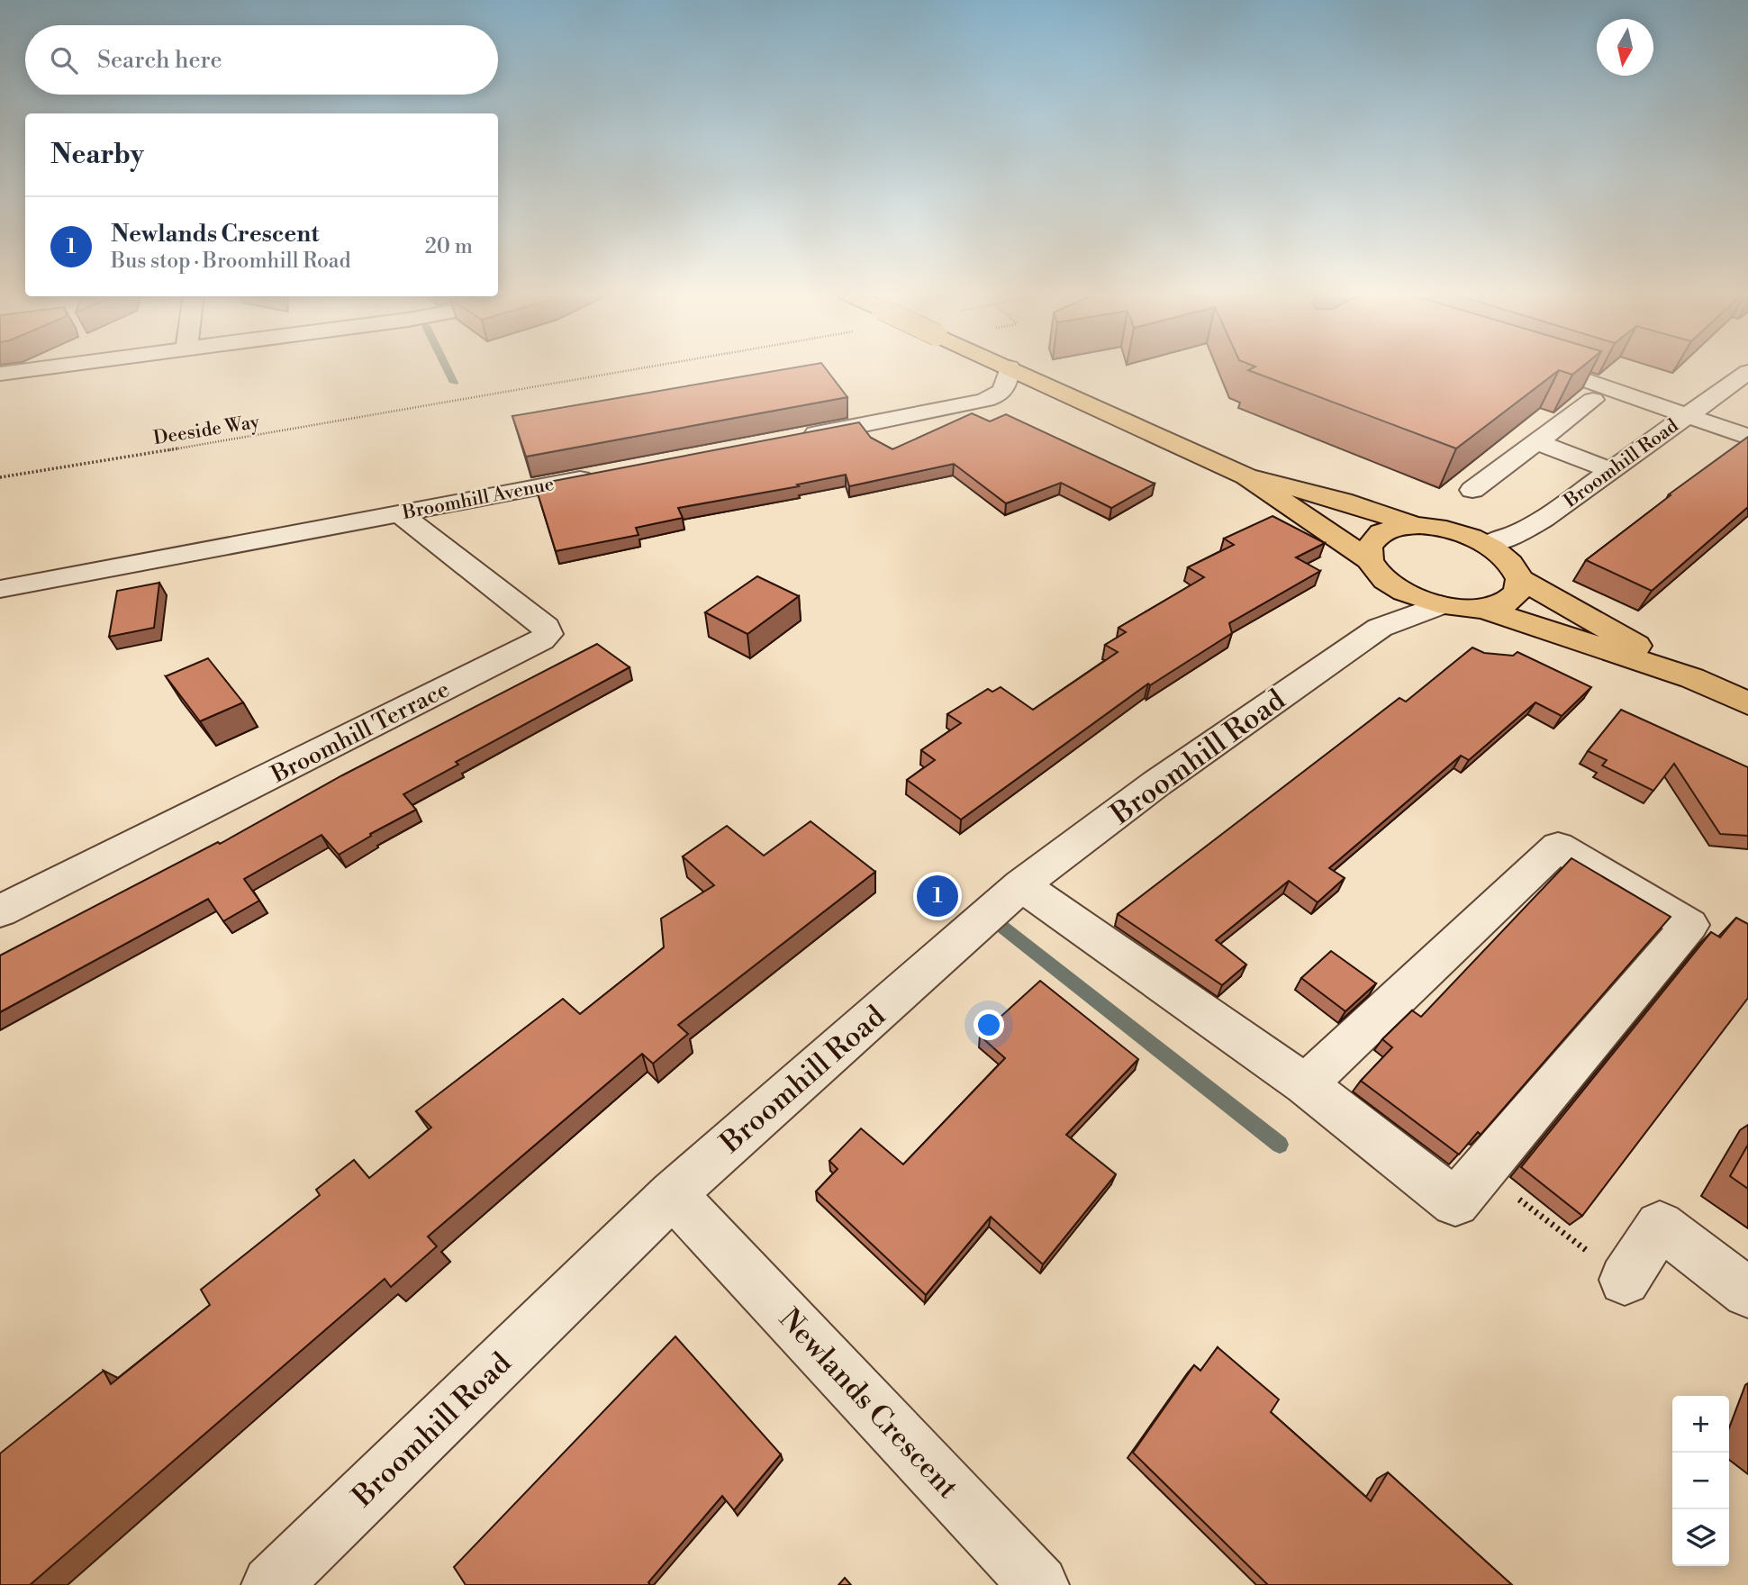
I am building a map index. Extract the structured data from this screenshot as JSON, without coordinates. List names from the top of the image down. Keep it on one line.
{"streets":{"street":["Broomhill Road","Broomhill Avenue","Broomhill Terrace","Newlands Crescent"],"path":["Deeside Way"]},"crossings":[["Broomhill Road","Newlands Crescent"],["Broomhill Avenue","Broomhill Terrace"]],"north":"bottom","page":{"search":"Search here","heading":"Nearby","list":[{"mark":"1","name":"Newlands Crescent","note":"Bus stop · Broomhill Road","value":"20 m"}],"pins":"1","map_buttons":["+","−"]}}
